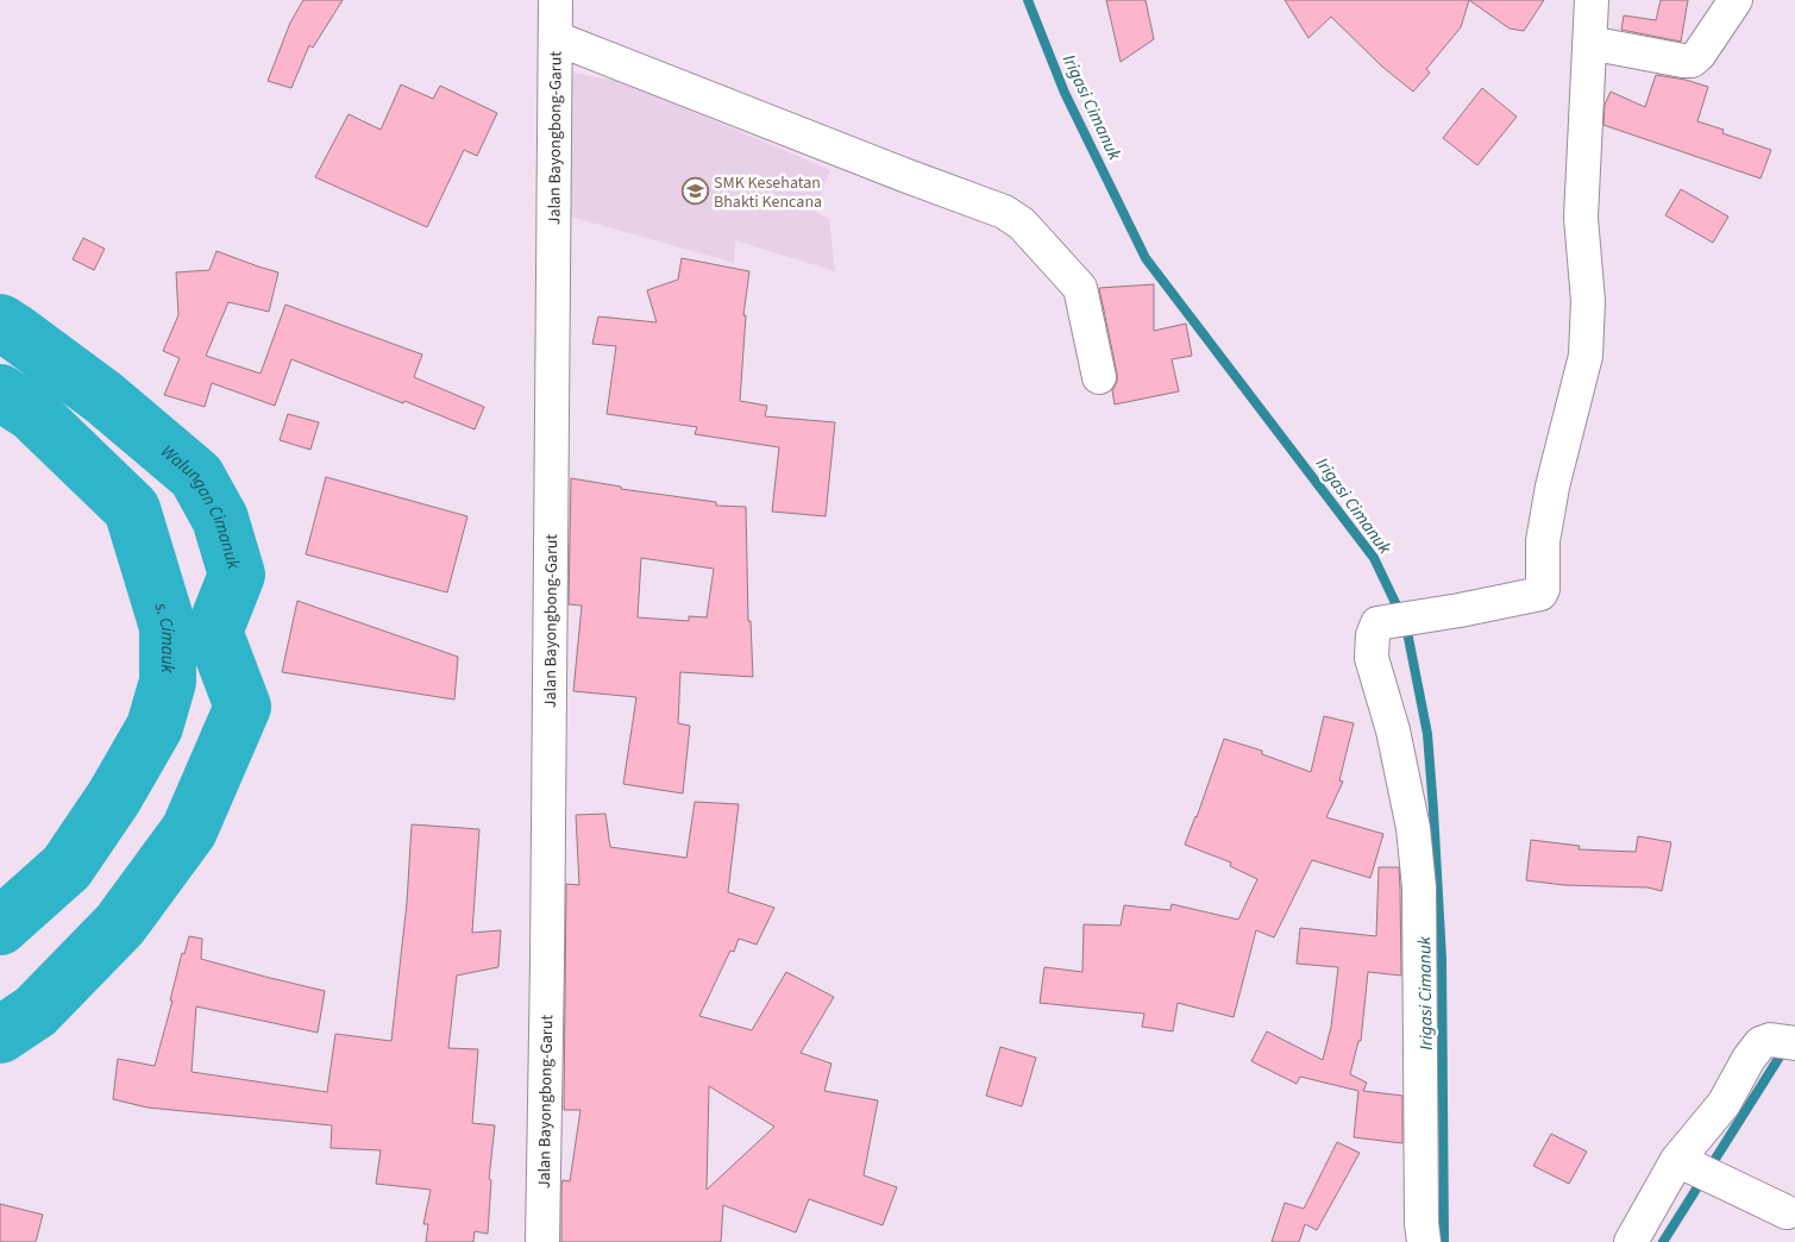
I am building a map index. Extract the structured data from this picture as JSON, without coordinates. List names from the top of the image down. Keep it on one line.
{"streets":{"street":["Jalan Bayongbong-Garut"]},"water":["Irigasi Cimanuk","Walungan Cimanuk","s. Cimauk"],"places":{"school or university":["SMK Kesehatan Bhakti Kencana"]}}
